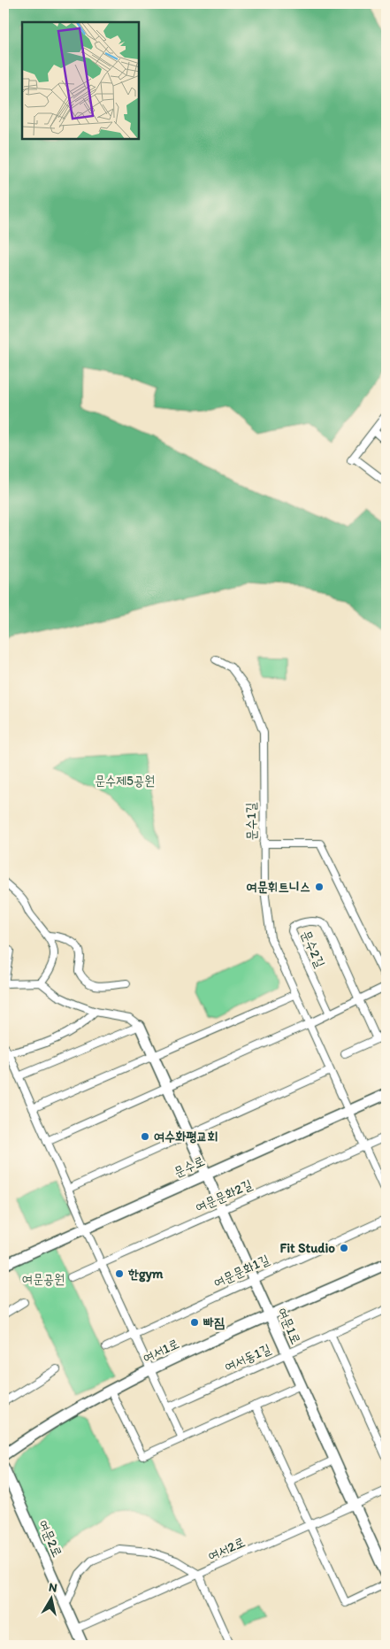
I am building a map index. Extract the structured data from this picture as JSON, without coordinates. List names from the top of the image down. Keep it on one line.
{"streets":{"street":["문수1길","문수2길","문수로","여문문화2길","여문문화1길","여문1로","여서1로","여서동1길","여문2로","여서2로"]},"crossings":[["문수1길","문수로"],["문수1길","여문문화2길"],["문수로","여문1로"],["여문문화2길","여문1로"],["여문문화1길","여문1로"],["여문1로","여서1로"],["여문1로","여서동1길"],["여문1로","여서2로"],["여문2로","여서2로"]],"parks":["문수제5공원","여문공원"],"places":["여문휘트니스","여수화평교회","Fit Studio","한gym","빠짐"],"north":"top"}
